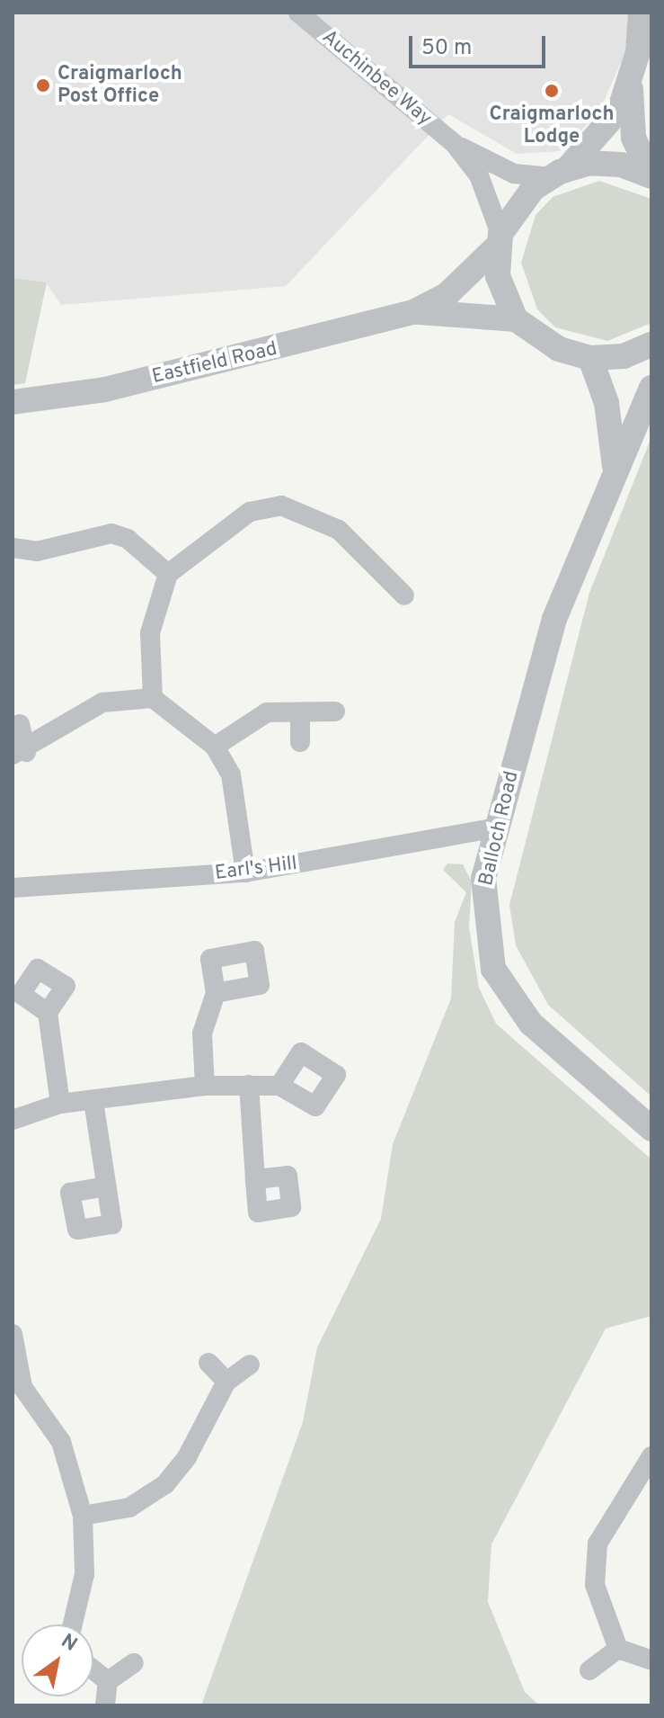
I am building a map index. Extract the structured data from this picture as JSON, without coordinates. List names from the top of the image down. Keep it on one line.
{"streets":{"street":["Auchinbee Way","Eastfield Road","Balloch Road","Earl's Hill"]},"crossings":[["Auchinbee Way","Eastfield Road"],["Balloch Road","Earl's Hill"]],"places":["Craigmarloch Post Office","Craigmarloch Lodge"],"scale_bar":"50 m","north":"top right"}
